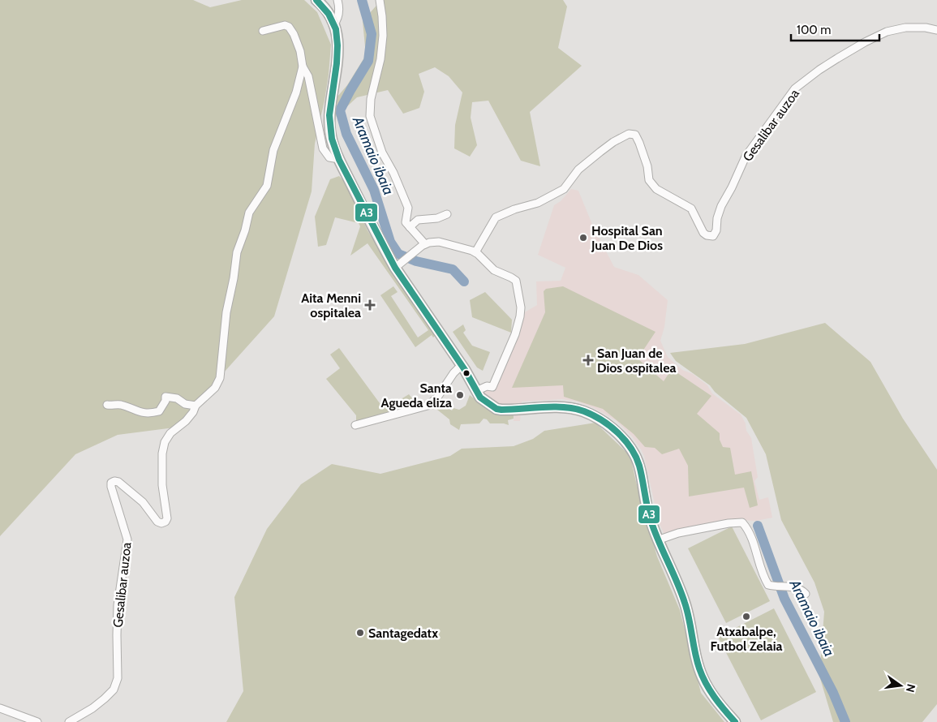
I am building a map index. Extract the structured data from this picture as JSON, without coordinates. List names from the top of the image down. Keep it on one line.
{"streets":{"street":["Gesalibar auzoa"]},"water":["Aramaio ibaia"],"places":{"other":["Hospital San Juan De Dios","Santa Agueda eliza","Atxabalpe, Futbol Zelaia","Santagedatx"],"health":["Aita Menni ospitalea","San Juan de Dios ospitalea"]},"lines":["transit line A3"],"scale_bar":"100 m","north":"right"}
